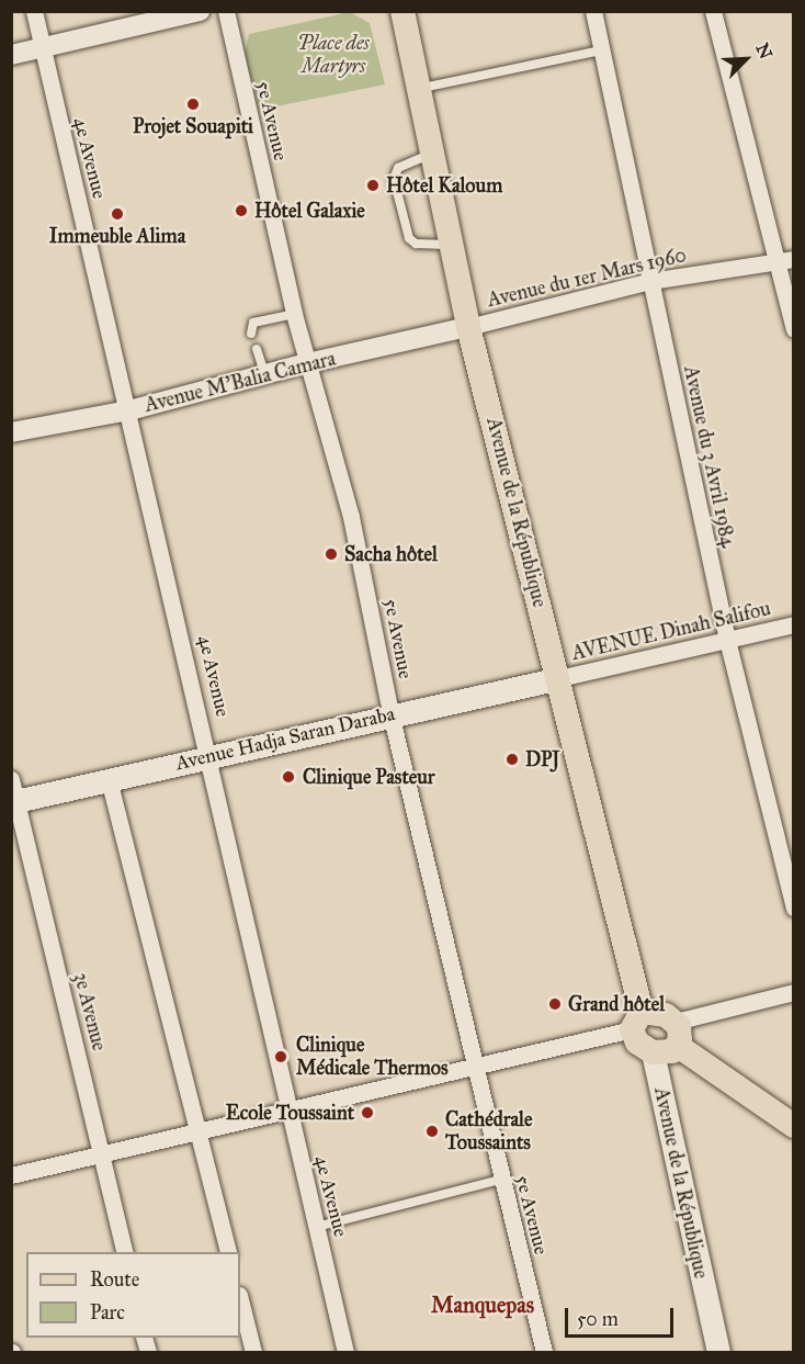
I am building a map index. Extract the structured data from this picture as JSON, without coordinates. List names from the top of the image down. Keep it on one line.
{"streets":{"main road":["Avenue de la République","Avenue Hadja Saran Daraba"],"street":["5e Avenue","4e Avenue","Avenue du 1er Mars 1960","Avenue M'Balia Camara","Avenue du 3 Avril 1984","AVENUE Dinah Salifou","3e Avenue"]},"crossings":[["5e Avenue","Avenue M'Balia Camara"],["5e Avenue","Avenue Hadja Saran Daraba"],["4e Avenue","Avenue M'Balia Camara"],["4e Avenue","Avenue Hadja Saran Daraba"],["Avenue du 1er Mars 1960","Avenue M'Balia Camara"],["Avenue du 1er Mars 1960","Avenue du 3 Avril 1984"],["Avenue du 1er Mars 1960","Avenue de la République"],["Avenue M'Balia Camara","Avenue de la République"],["Avenue du 3 Avril 1984","AVENUE Dinah Salifou"],["Avenue de la République","AVENUE Dinah Salifou"],["Avenue de la République","Avenue Hadja Saran Daraba"],["AVENUE Dinah Salifou","Avenue Hadja Saran Daraba"],["Avenue Hadja Saran Daraba","3e Avenue"]],"districts":["Manquepas"],"parks":["Place des Martyrs"],"places":["Projet Souapiti","Hôtel Kaloum","Hôtel Galaxie","Immeuble Alima","Sacha hôtel","DPJ","Clinique Pasteur","Grand hôtel","Clinique Médicale Thermos","Ecole Toussaint","Cathédrale Toussaints"],"legend":["Route","Parc"],"scale_bar":"50 m","north":"top right"}
